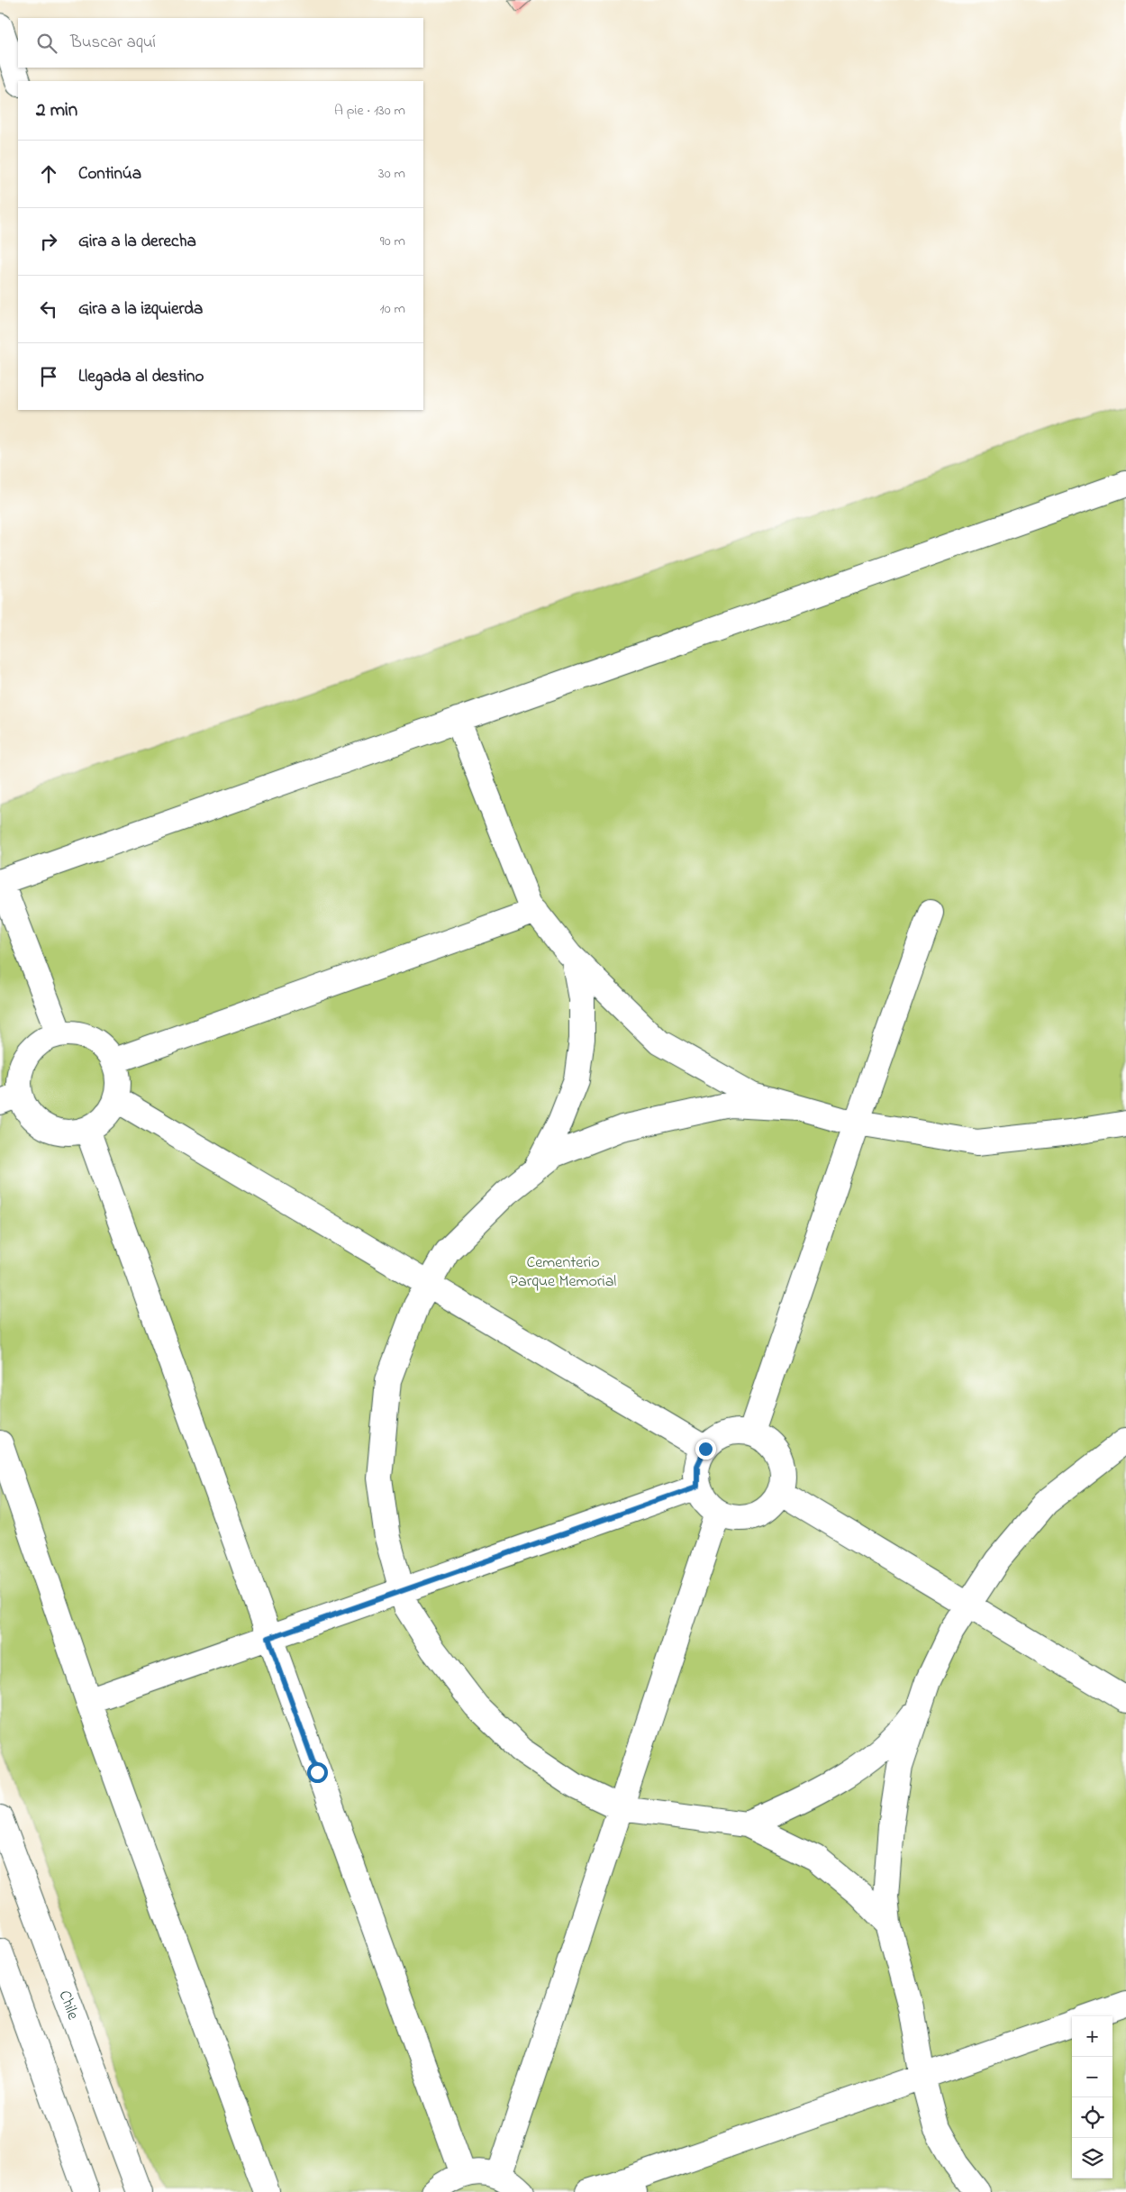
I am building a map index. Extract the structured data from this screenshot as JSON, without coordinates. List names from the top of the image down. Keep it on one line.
{"streets":{"street":["Chile"]},"parks":["Cementerio Parque Memorial"],"page":{"search":"Buscar aquí","heading":["2 min","A pie · 130 m"],"list":[["Continúa","30 m"],["Gira a la derecha","90 m"],["Gira a la izquierda","10 m"],"Llegada al destino"],"map_buttons":["+","−"]}}
